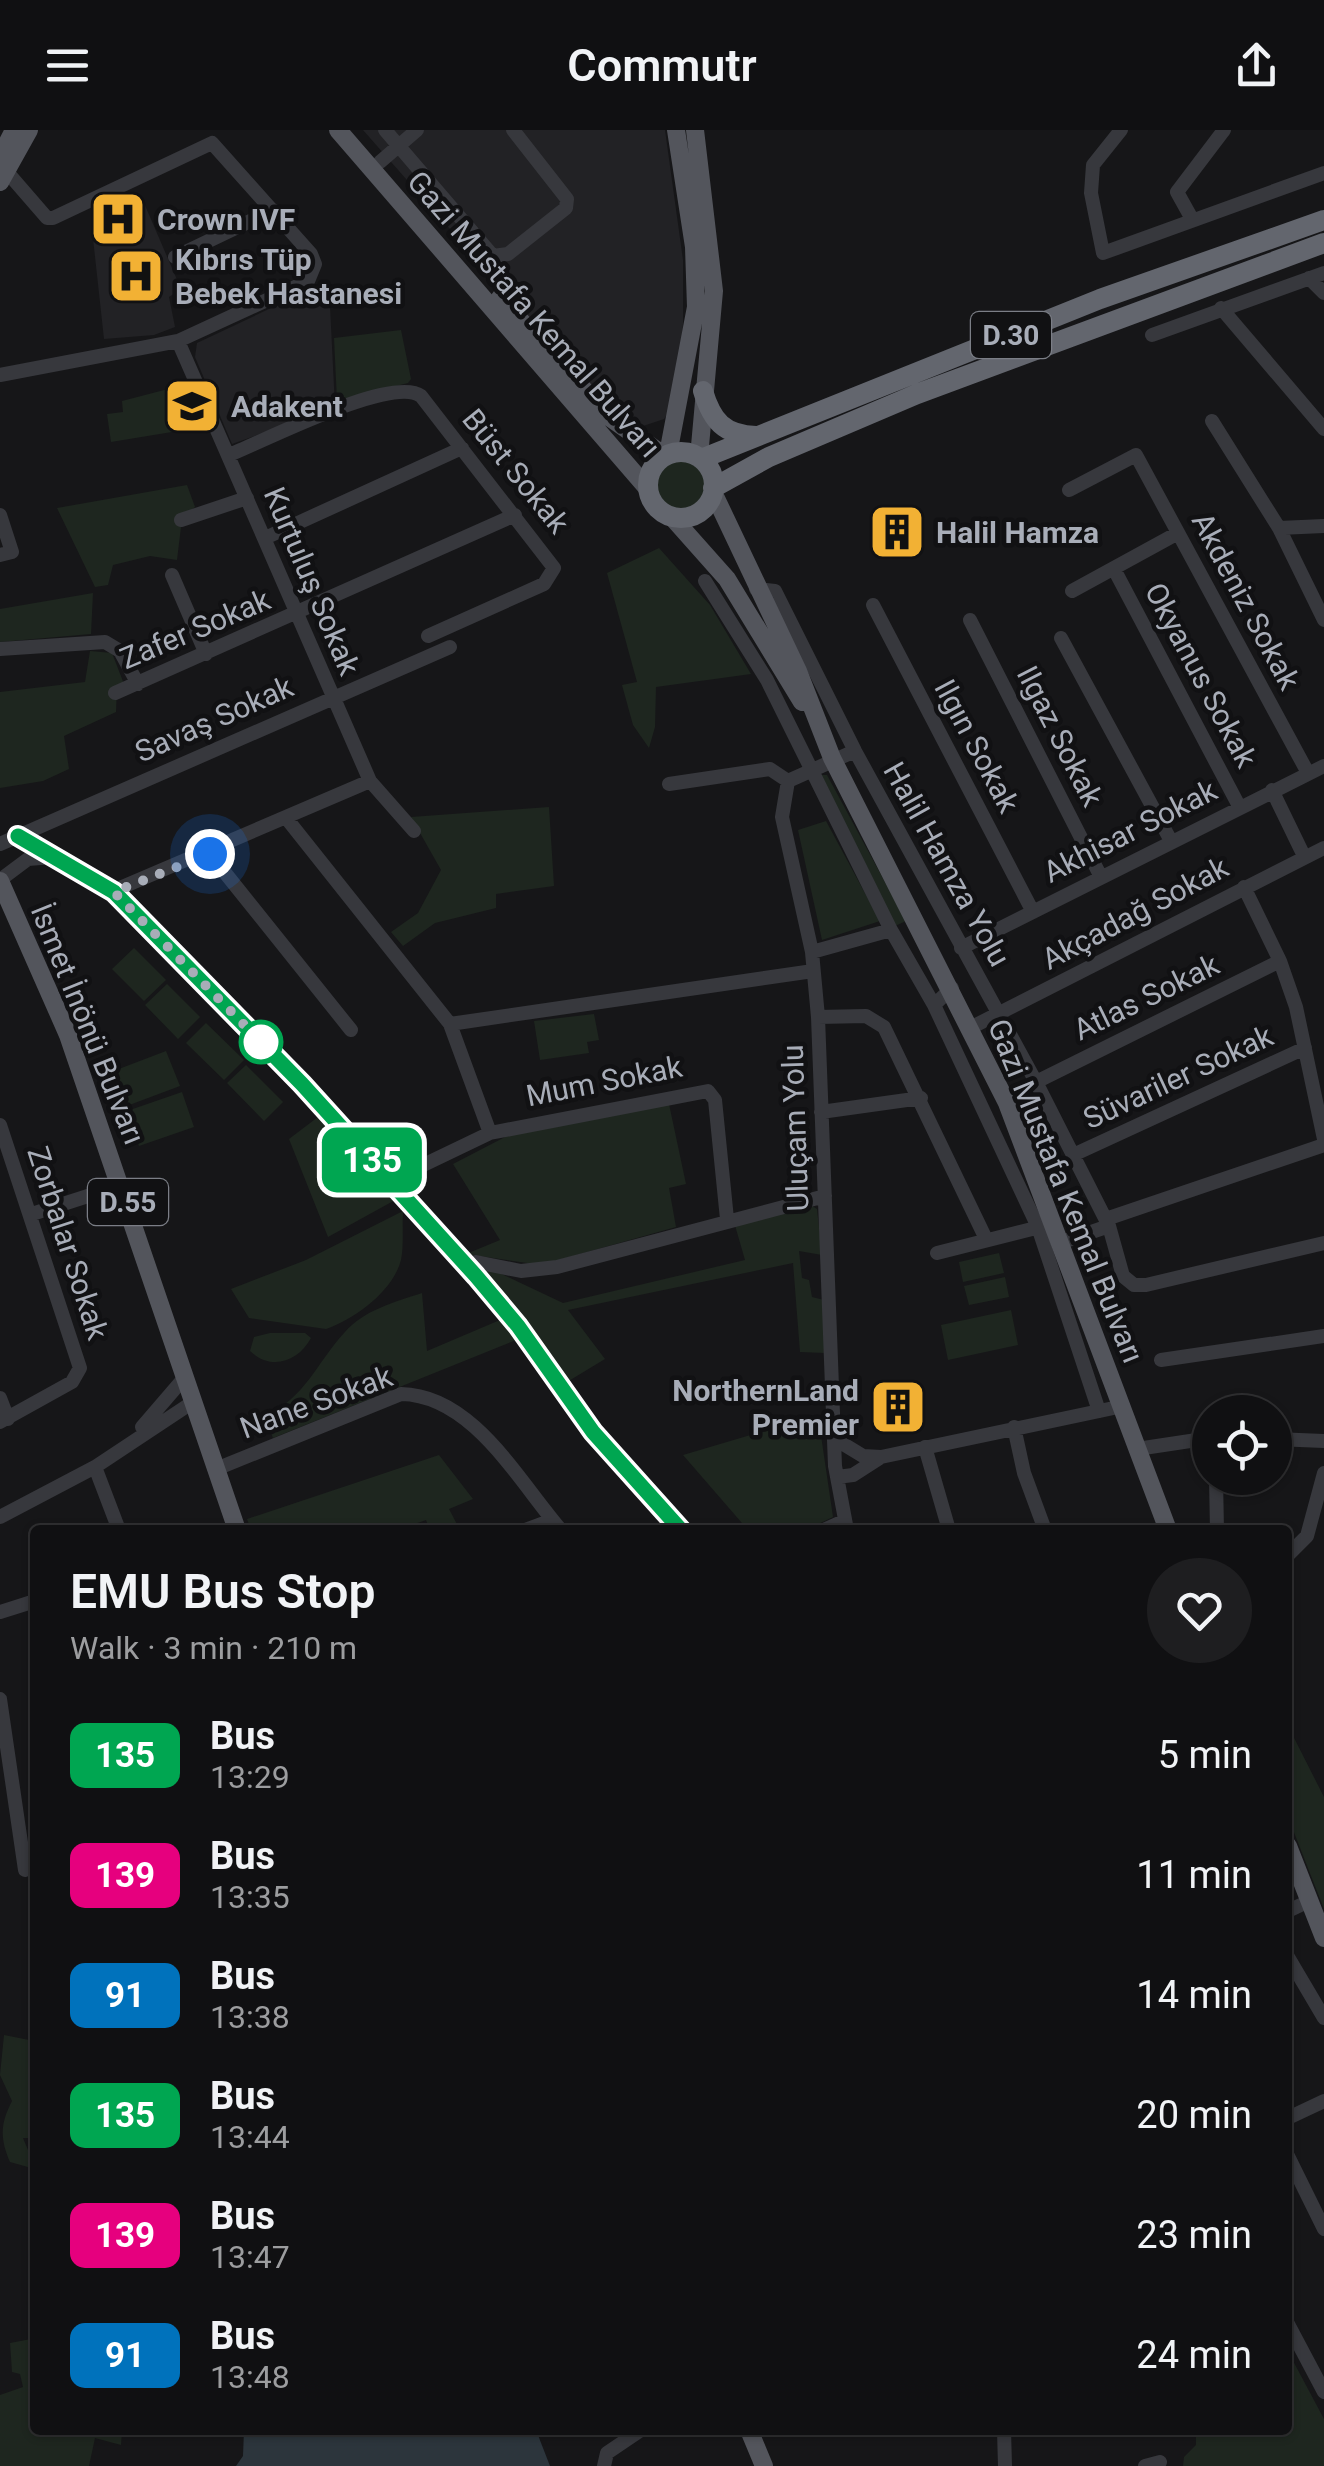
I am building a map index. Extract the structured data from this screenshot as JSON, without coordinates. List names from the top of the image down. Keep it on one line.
{"streets":{"highway":["D.30"],"main road":["Gazi Mustafa Kemal Bulvarı","İsmet İnönü Bulvarı","D.55"],"street":["Büst Sokak","Kurtuluş Sokak","Akdeniz Sokak","Zafer Sokak","Okyanus Sokak","Savaş Sokak","Ilgaz Sokak","Ilgın Sokak","Akhisar Sokak","Halil Hamza Yolu","Akçadağ Sokak","Atlas Sokak","Süvariler Sokak","Mum Sokak","Uluçam Yolu","Zorbalar Sokak","Nane Sokak"]},"crossings":[["Gazi Mustafa Kemal Bulvarı","D.30"],["Gazi Mustafa Kemal Bulvarı","Halil Hamza Yolu"],["Gazi Mustafa Kemal Bulvarı","Akçadağ Sokak"],["Büst Sokak","Kurtuluş Sokak"],["Büst Sokak","Zafer Sokak"],["Büst Sokak","Savaş Sokak"],["Kurtuluş Sokak","Zafer Sokak"],["Kurtuluş Sokak","Savaş Sokak"],["Akdeniz Sokak","Akhisar Sokak"],["Okyanus Sokak","Akhisar Sokak"],["Ilgaz Sokak","Akhisar Sokak"],["Ilgın Sokak","Akhisar Sokak"],["Akhisar Sokak","Halil Hamza Yolu"],["Halil Hamza Yolu","Akçadağ Sokak"],["Halil Hamza Yolu","Atlas Sokak"],["Halil Hamza Yolu","Süvariler Sokak"],["İsmet İnönü Bulvarı","Nane Sokak"]],"places":{"hospital":["Crown IVF","Kıbrıs Tüp Bebek Hastanesi"],"school or university":["Adakent"],"building":["Halil Hamza","NorthernLand Premier"]},"lines":["bus line 135"],"page":{"header":"Commutr","on_map":"135","heading":["EMU Bus Stop","Walk · 3 min · 210 m"],"list":[{"mark":"135","name":"Bus","note":"13:29","value":"5 min"},{"mark":"139","name":"Bus","note":"13:35","value":"11 min"},{"mark":"91","name":"Bus","note":"13:38","value":"14 min"},{"mark":"135","name":"Bus","note":"13:44","value":"20 min"},{"mark":"139","name":"Bus","note":"13:47","value":"23 min"},{"mark":"91","name":"Bus","note":"13:48","value":"24 min"}]}}
